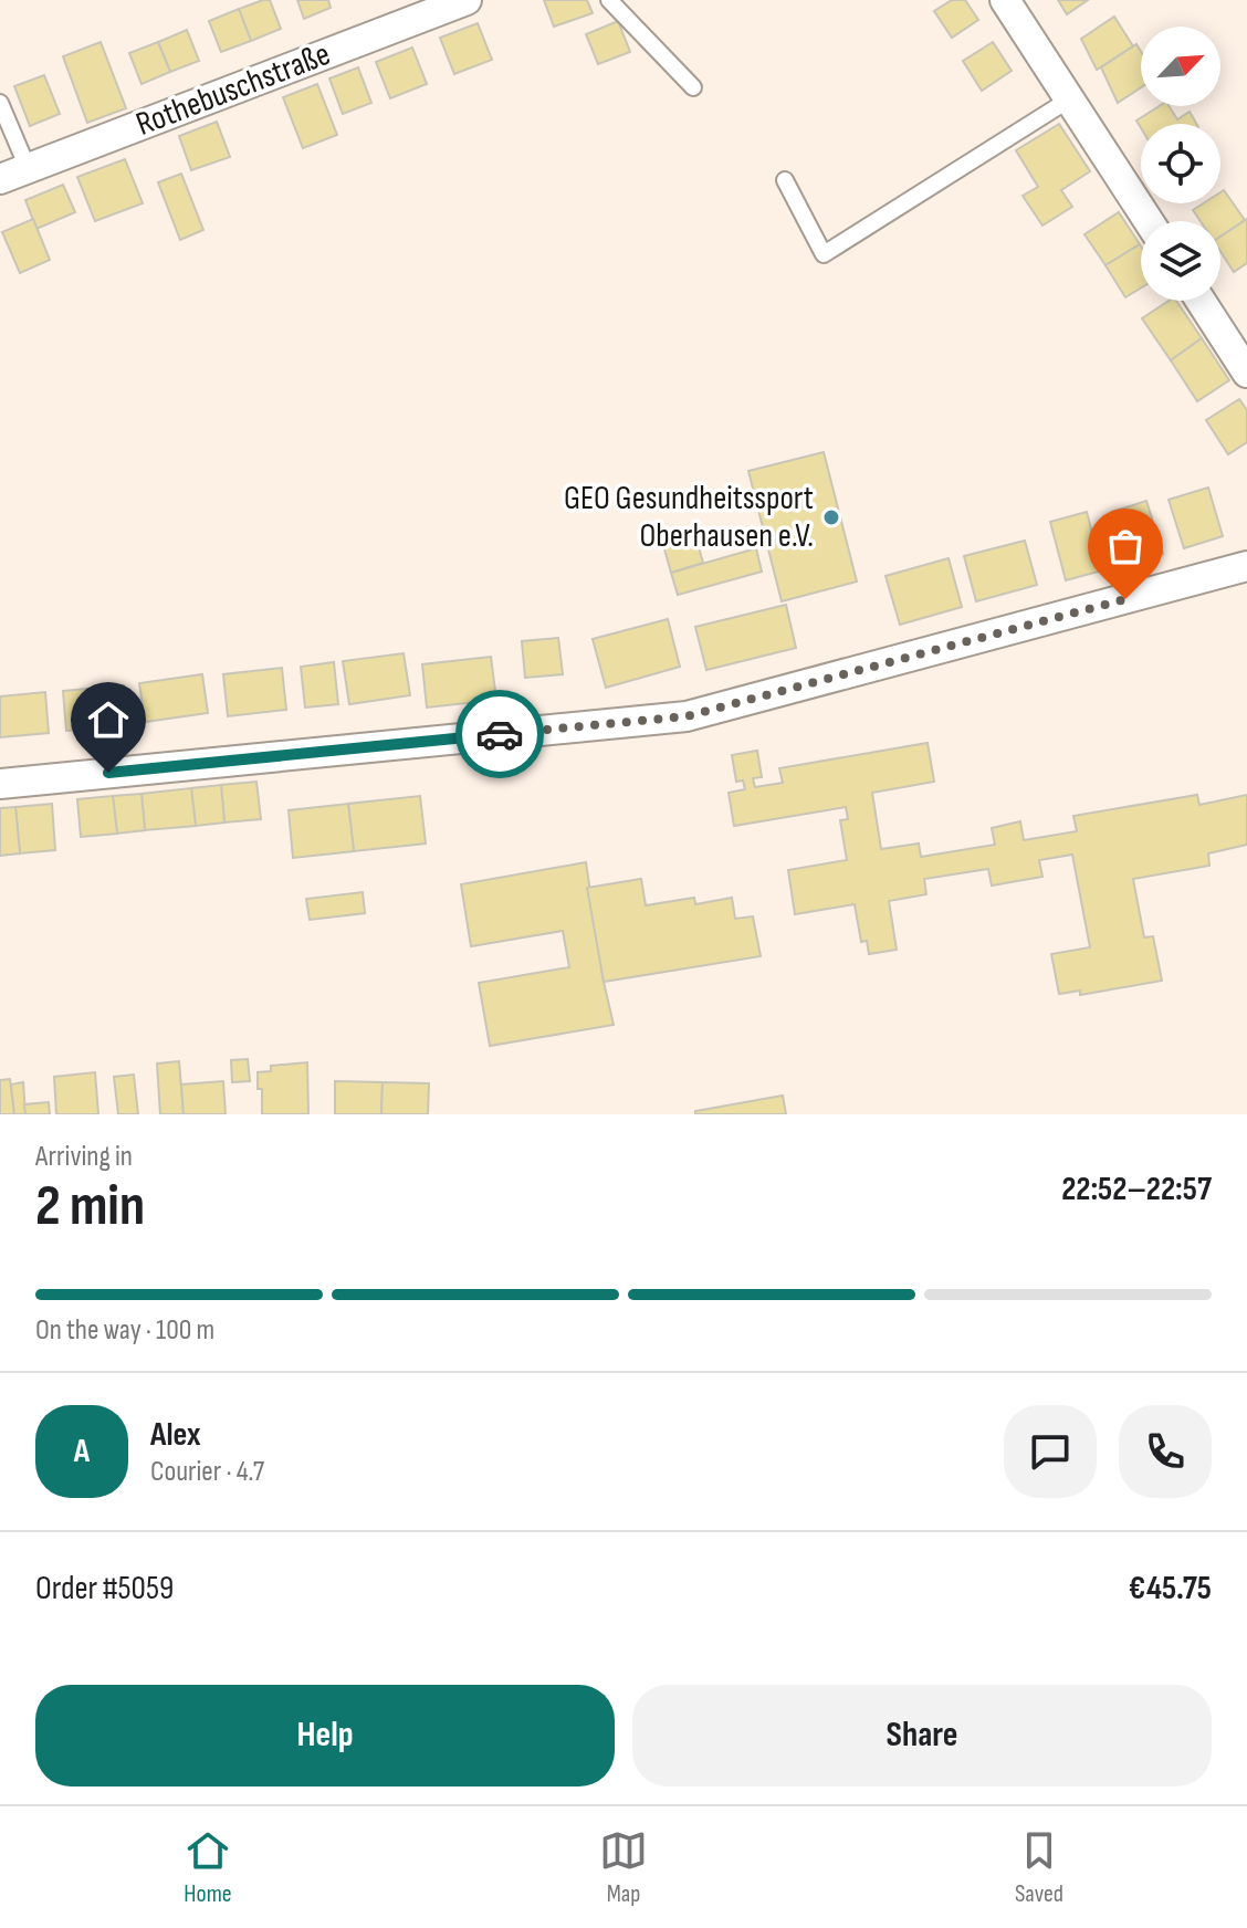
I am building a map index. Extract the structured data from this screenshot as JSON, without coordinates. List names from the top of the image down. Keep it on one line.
{"streets":{"street":["Rothebuschstraße"]},"places":["GEO Gesundheitssport Oberhausen e.V."],"north":"top right","page":{"heading":["2 min","Arriving in","22:52–22:57"],"panel":["Alex","Courier · 4.7","Order #5059","€45.75"],"bar":"On the way · 100 m","round":"A","buttons":["Help","Share"],"tabs":["Home","Map","Saved"]}}
